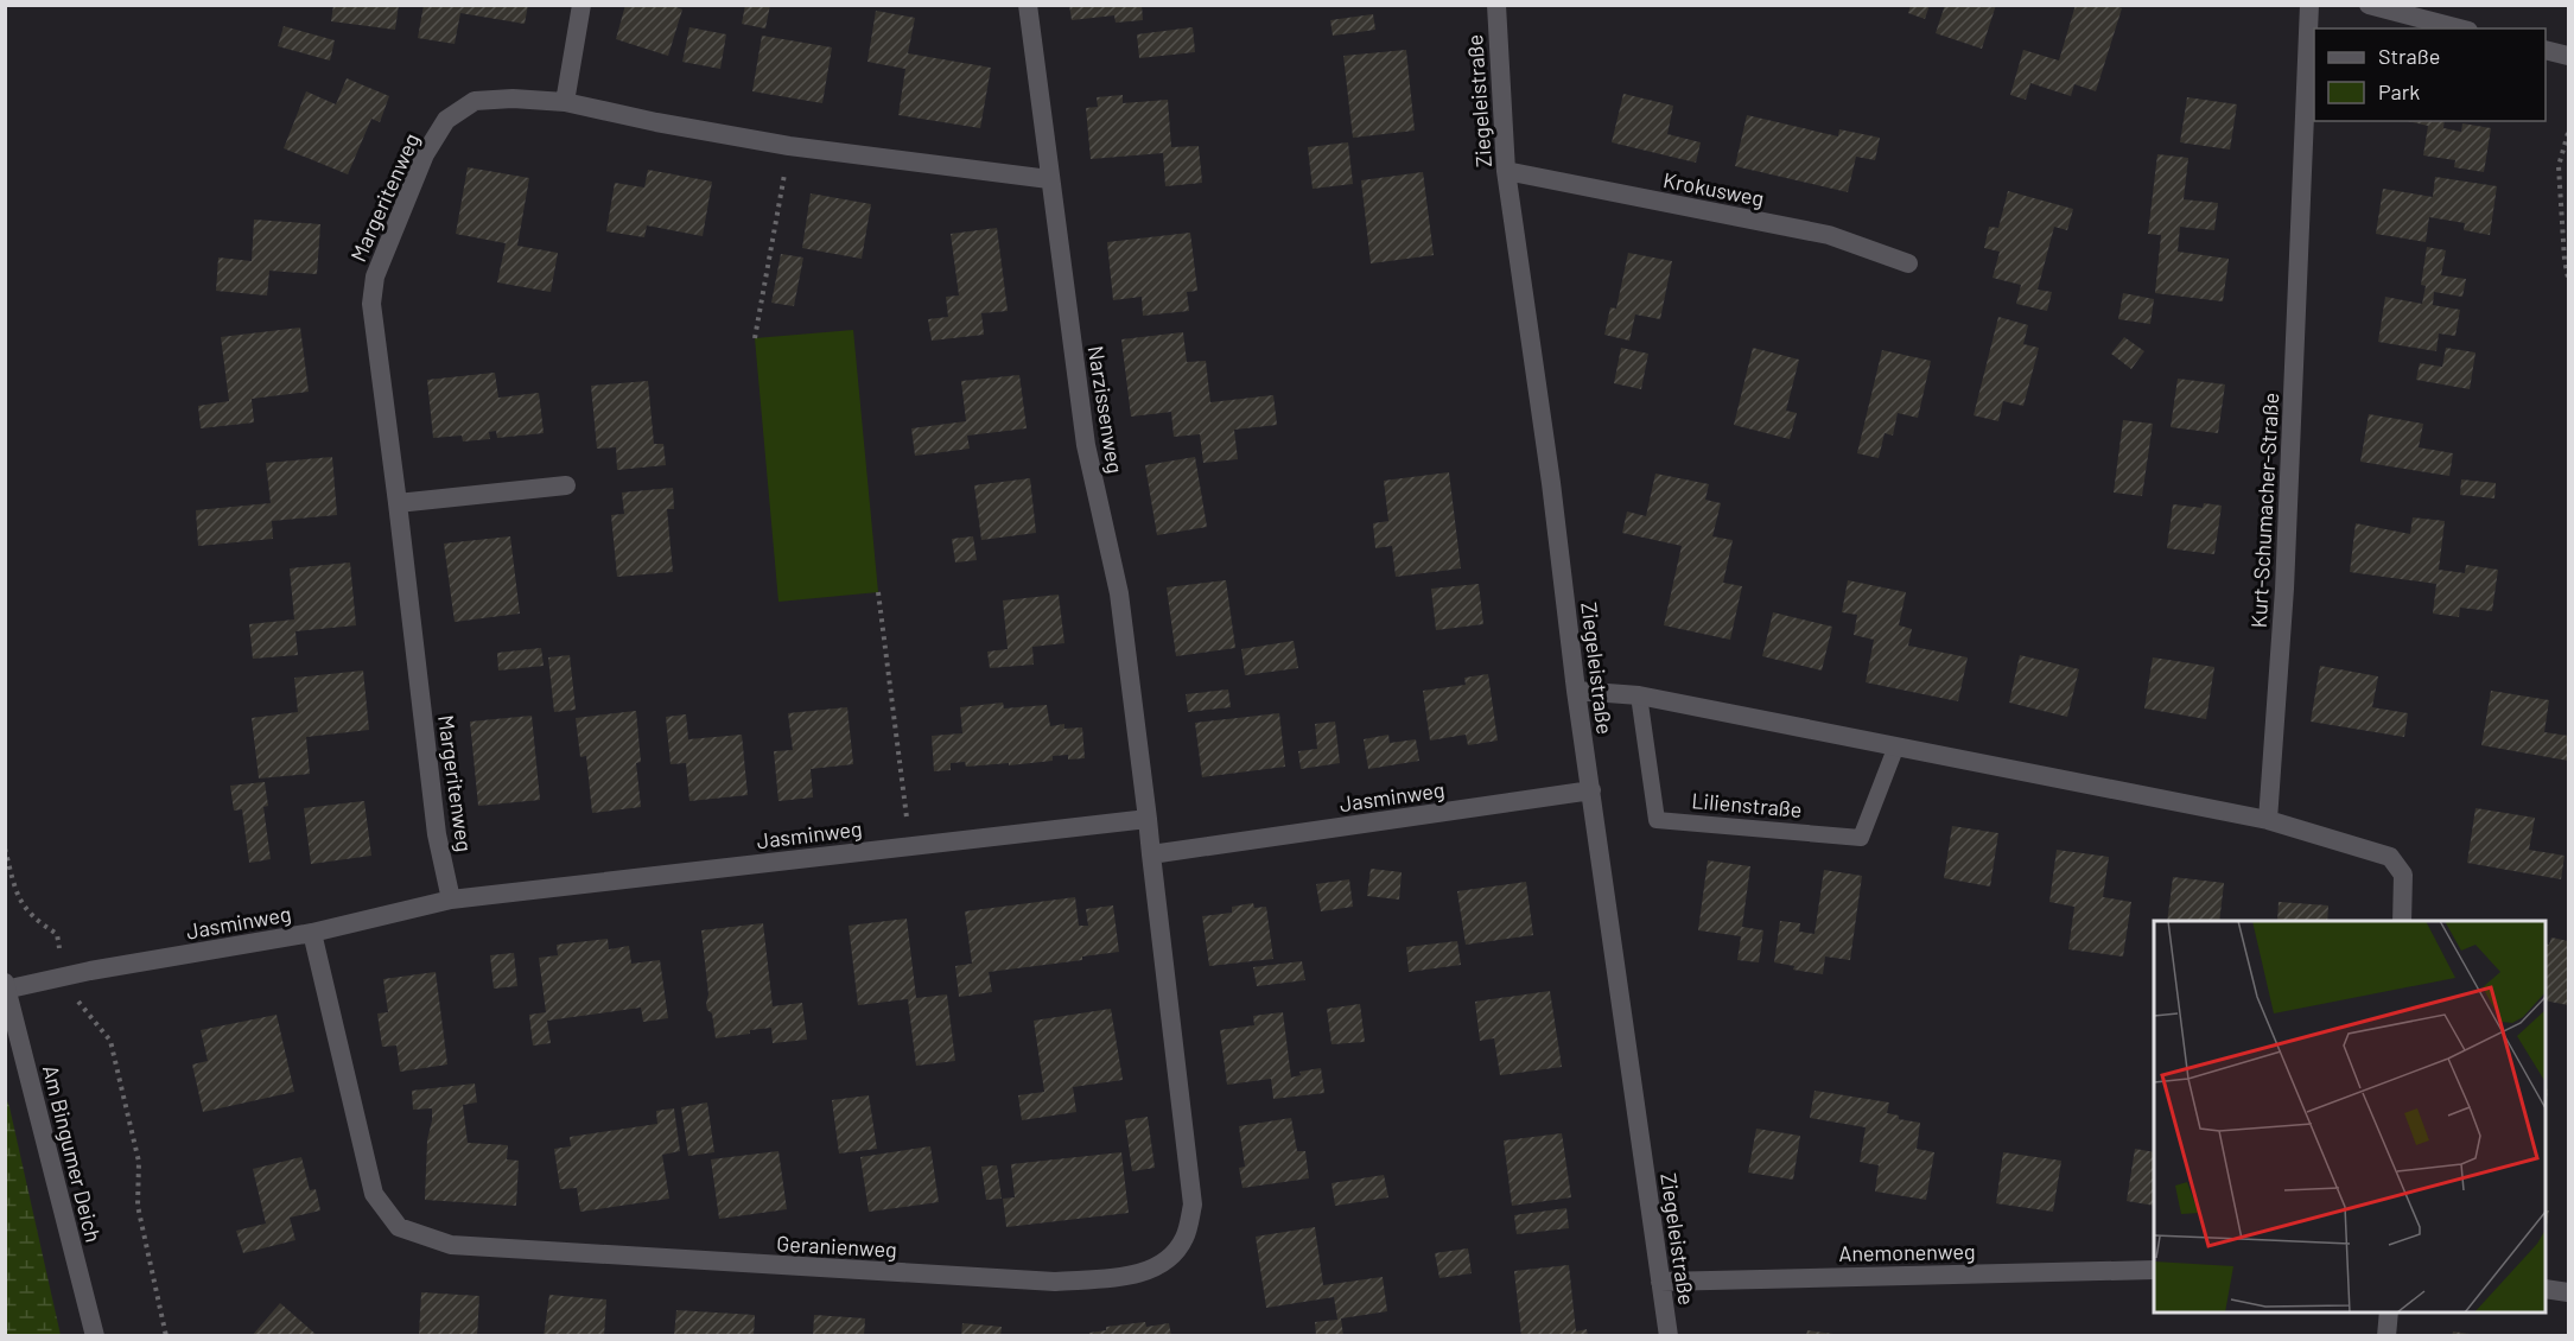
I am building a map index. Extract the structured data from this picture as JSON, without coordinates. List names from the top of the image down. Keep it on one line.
{"streets":{"street":["Ziegeleistraße","Krokusweg","Margeritenweg","Narzissenweg","Kurt-Schumacher-Straße","Jasminweg","Am Bingumer Deich","Geranienweg","Anemonenweg"],"lane":["Lilienstraße"]},"crossings":[["Ziegeleistraße","Krokusweg"],["Ziegeleistraße","Jasminweg"],["Ziegeleistraße","Anemonenweg"],["Margeritenweg","Narzissenweg"],["Margeritenweg","Jasminweg"],["Narzissenweg","Jasminweg"],["Jasminweg","Am Bingumer Deich"],["Jasminweg","Geranienweg"]],"legend":["Straße","Park"]}
